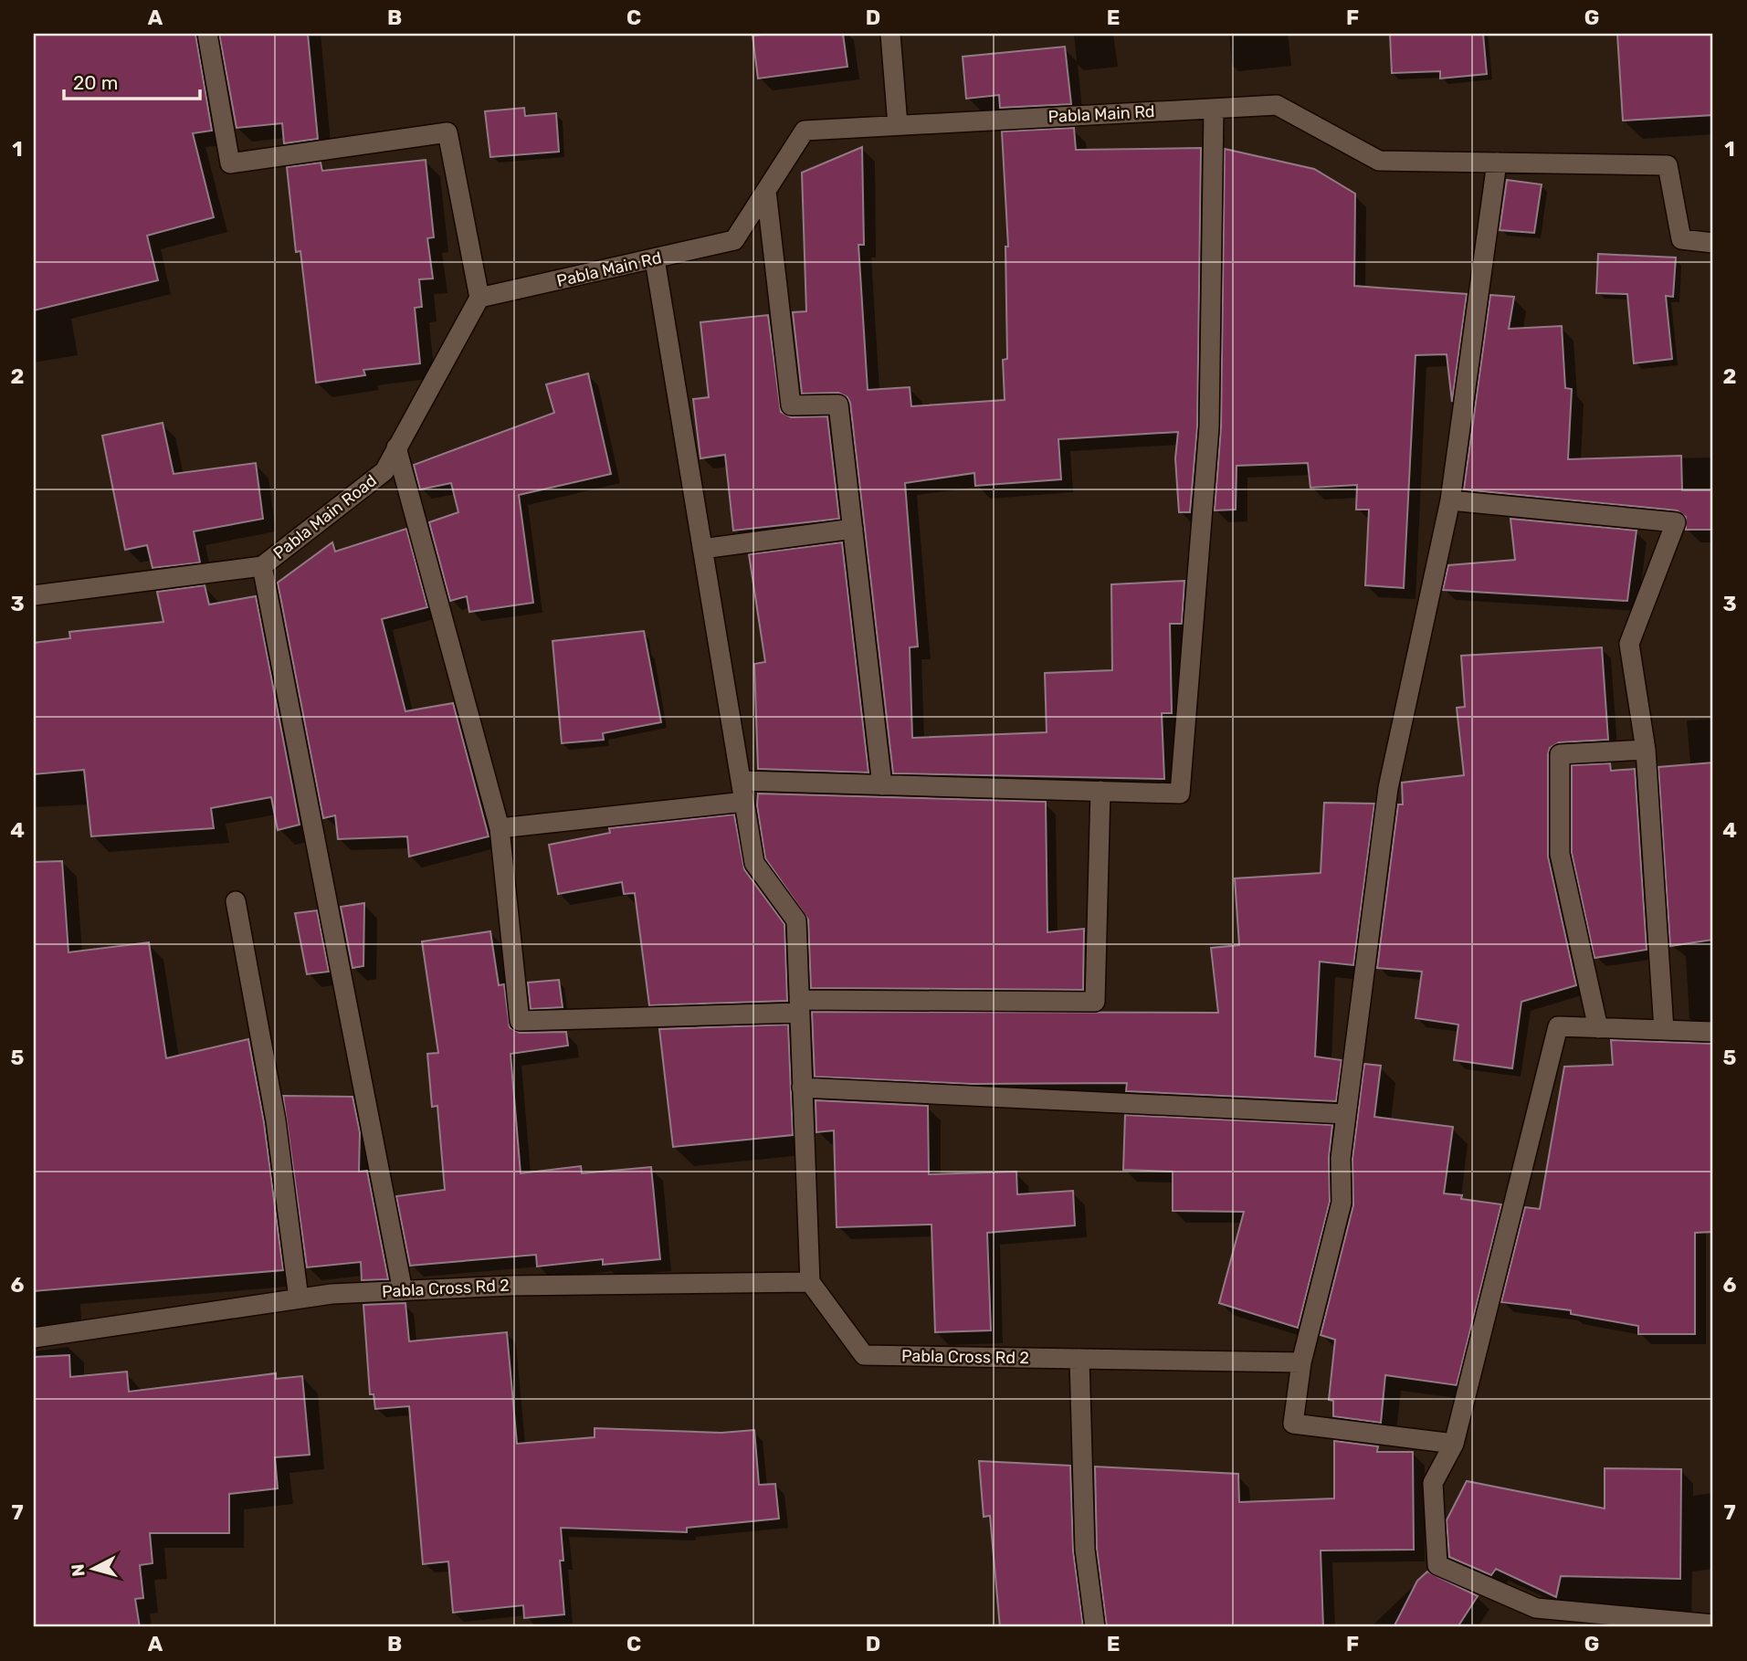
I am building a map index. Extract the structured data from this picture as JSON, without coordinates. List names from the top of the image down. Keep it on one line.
{"streets":{"street":["Pabla Main Rd","Pabla Main Road","Pabla Cross Rd 2"]},"crossings":[["Pabla Main Rd","Pabla Main Road"]],"scale_bar":"20 m","north":"left","grid":{"columns":["A","B","C","D","E","F","G"],"rows":["1","2","3","4","5","6","7"]}}
